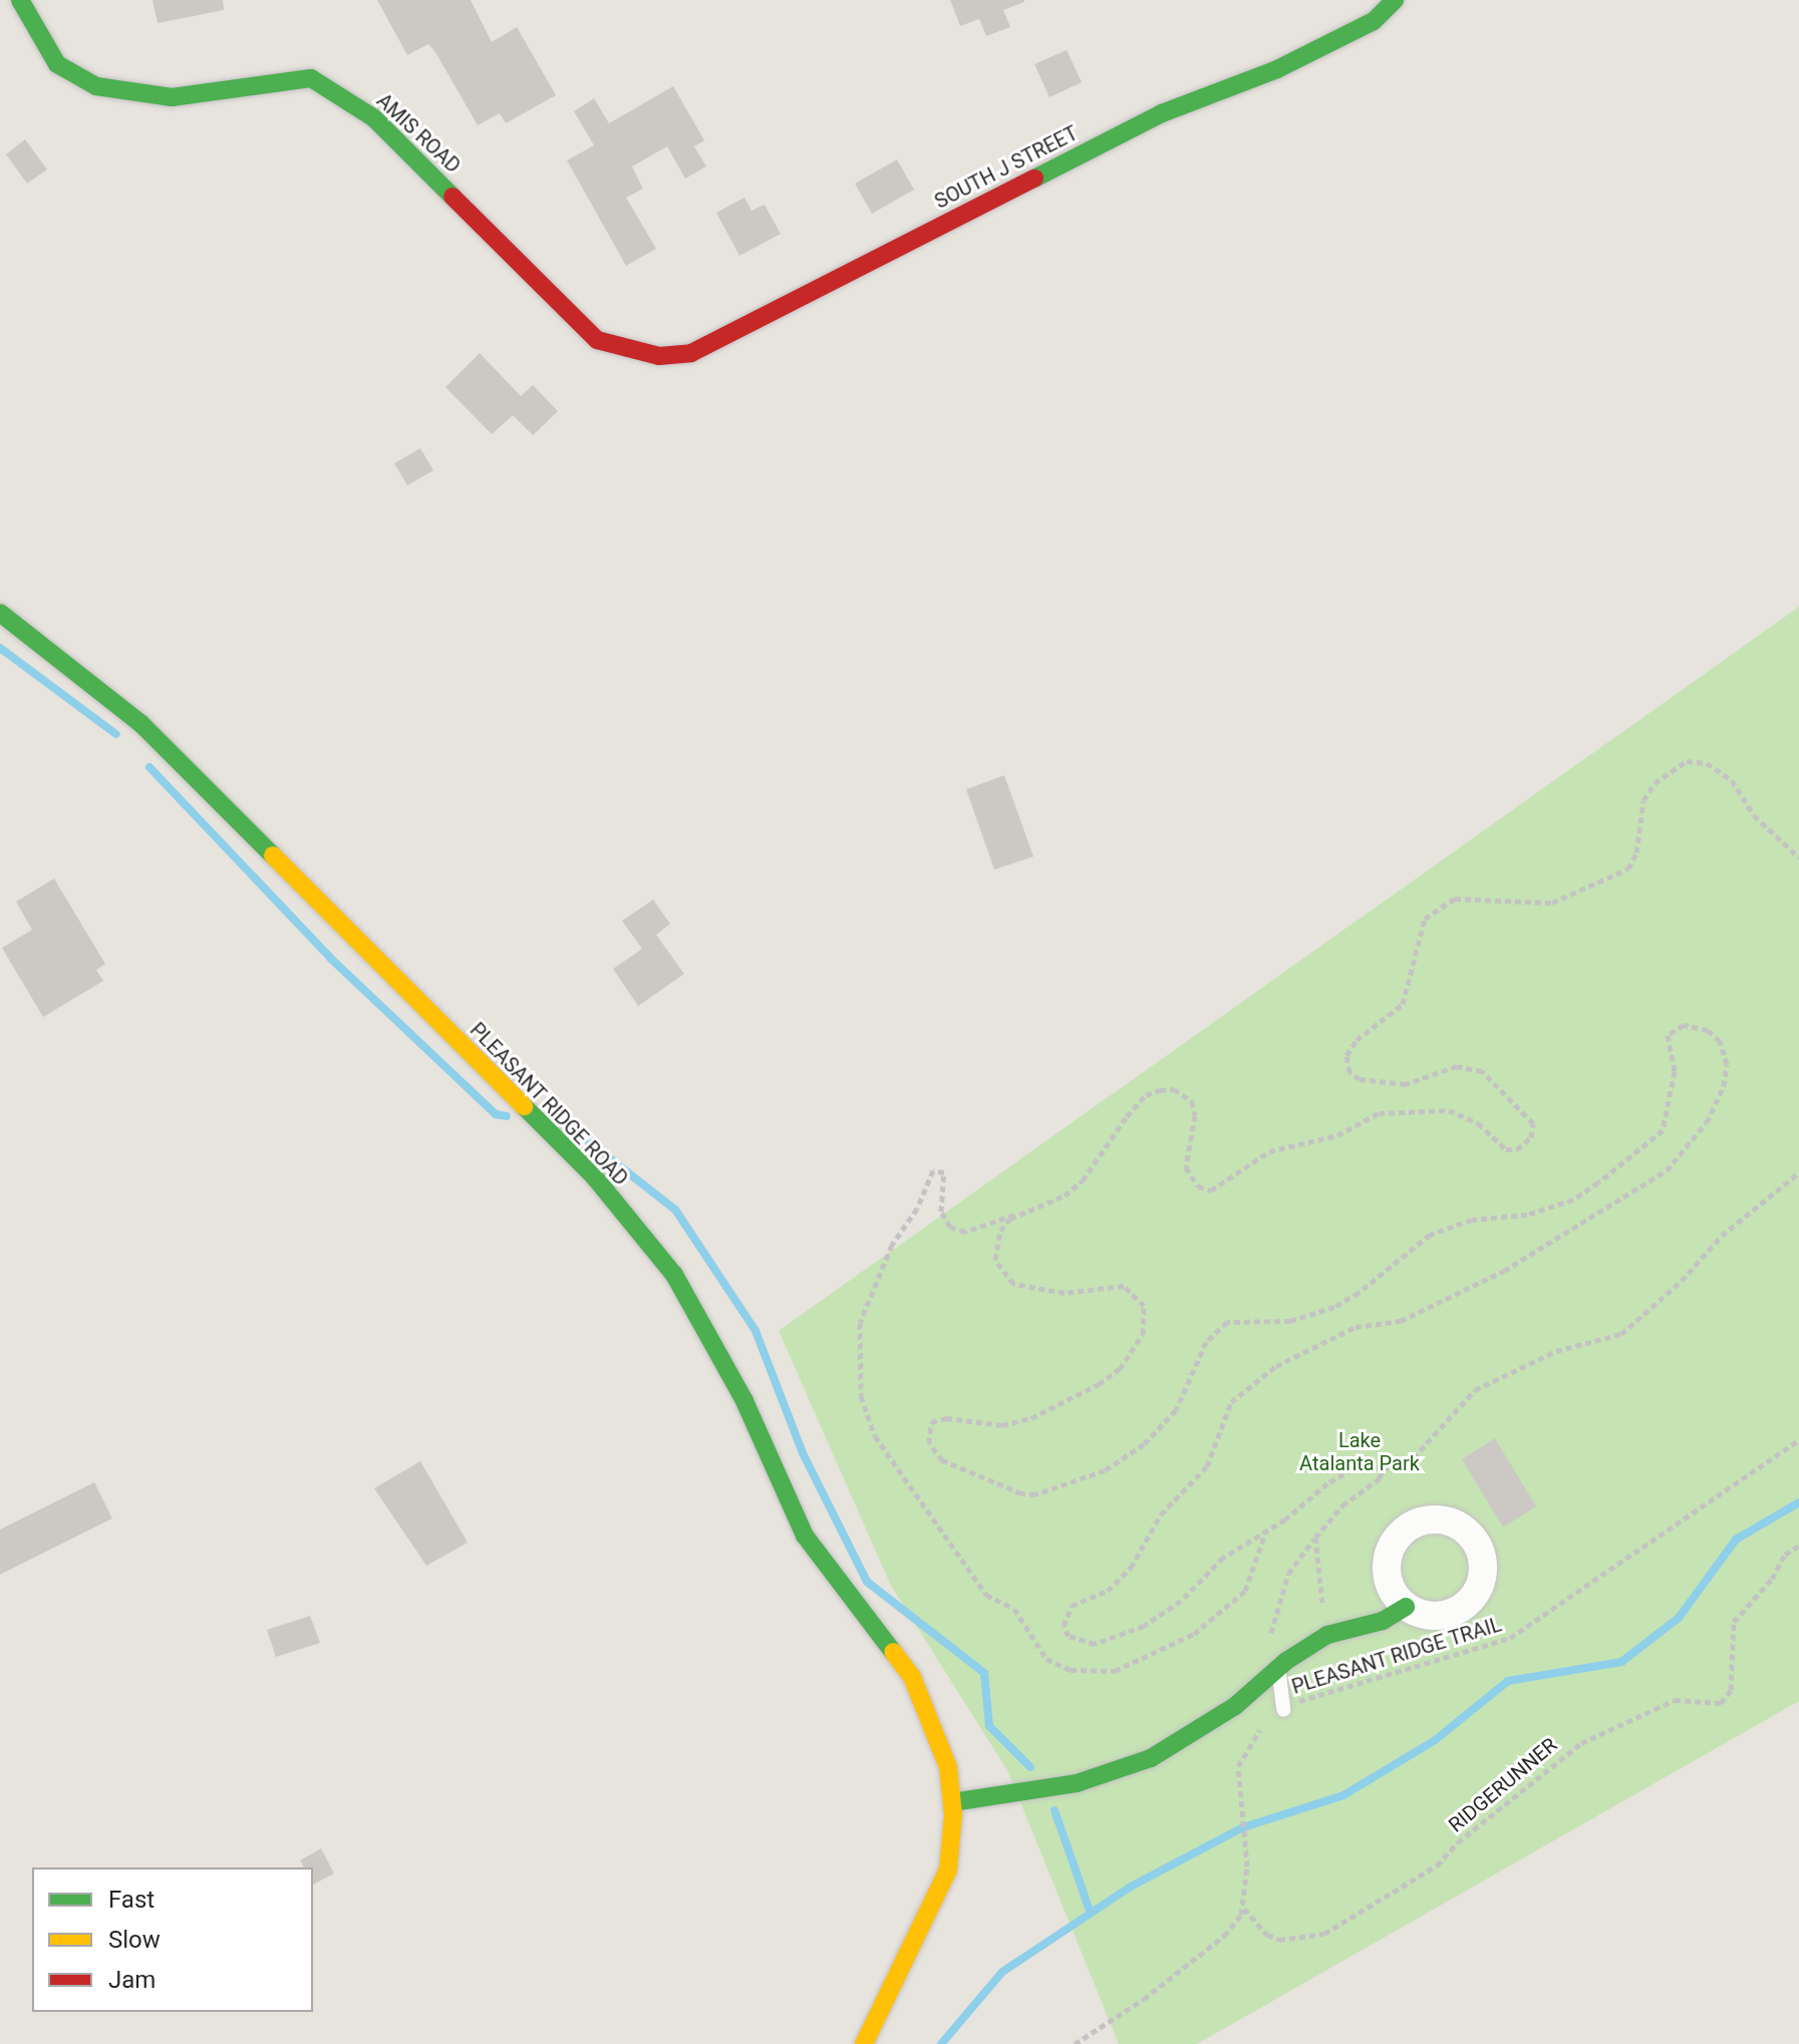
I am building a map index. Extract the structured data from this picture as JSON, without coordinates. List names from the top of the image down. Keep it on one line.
{"streets":{"street":["AMIS ROAD","SOUTH J STREET","PLEASANT RIDGE ROAD"],"path":["PLEASANT RIDGE TRAIL","RIDGERUNNER"]},"crossings":[["AMIS ROAD","SOUTH J STREET"],["PLEASANT RIDGE TRAIL","RIDGERUNNER"]],"parks":["Lake Atalanta Park"],"legend":["Fast","Slow","Jam"]}
